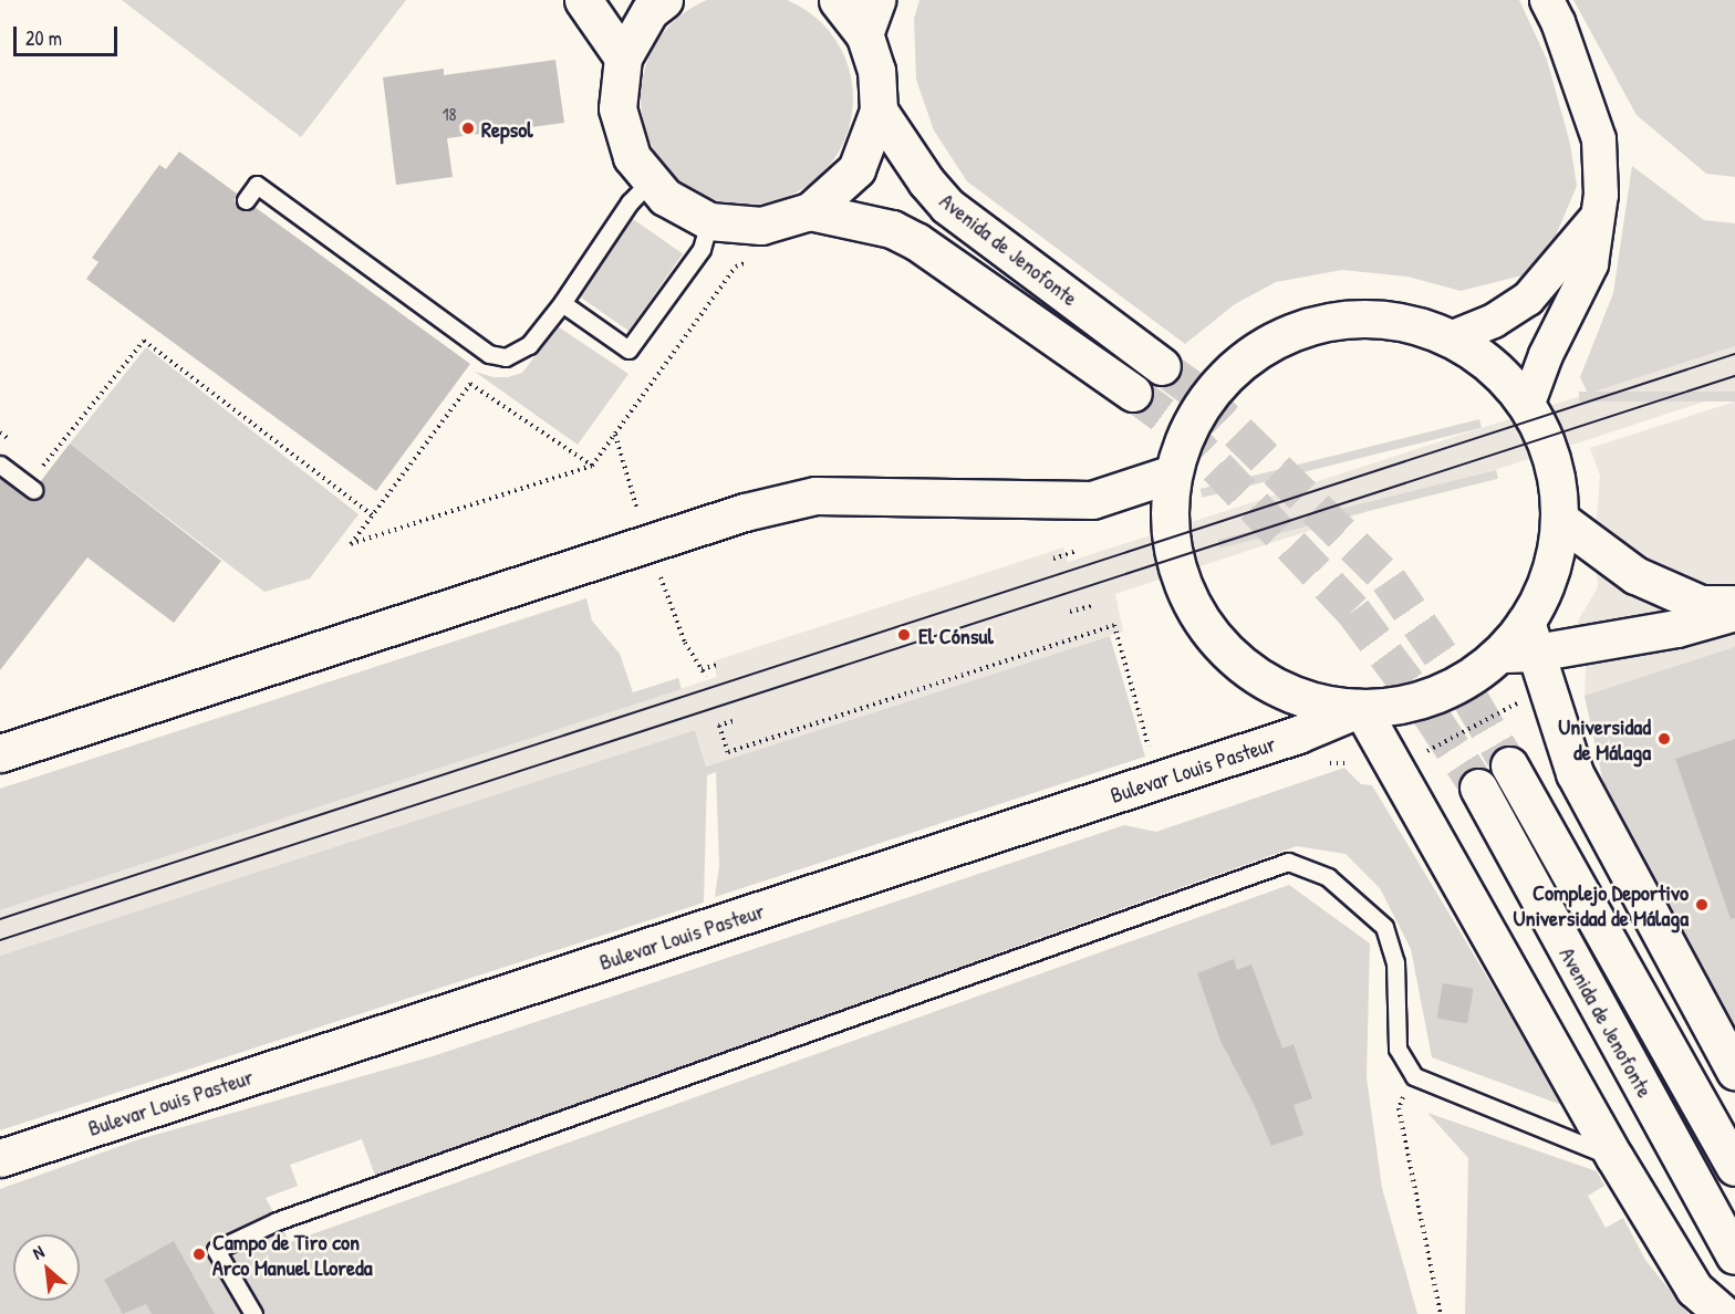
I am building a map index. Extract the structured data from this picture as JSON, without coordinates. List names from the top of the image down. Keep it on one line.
{"streets":{"street":["Avenida de Jenofonte","Bulevar Louis Pasteur"]},"places":["Repsol","El Cónsul","Universidad de Málaga","Complejo Deportivo Universidad de Málaga","Campo de Tiro con Arco Manuel Lloreda"],"house_numbers":["18"],"scale_bar":"20 m","north":"top left"}
